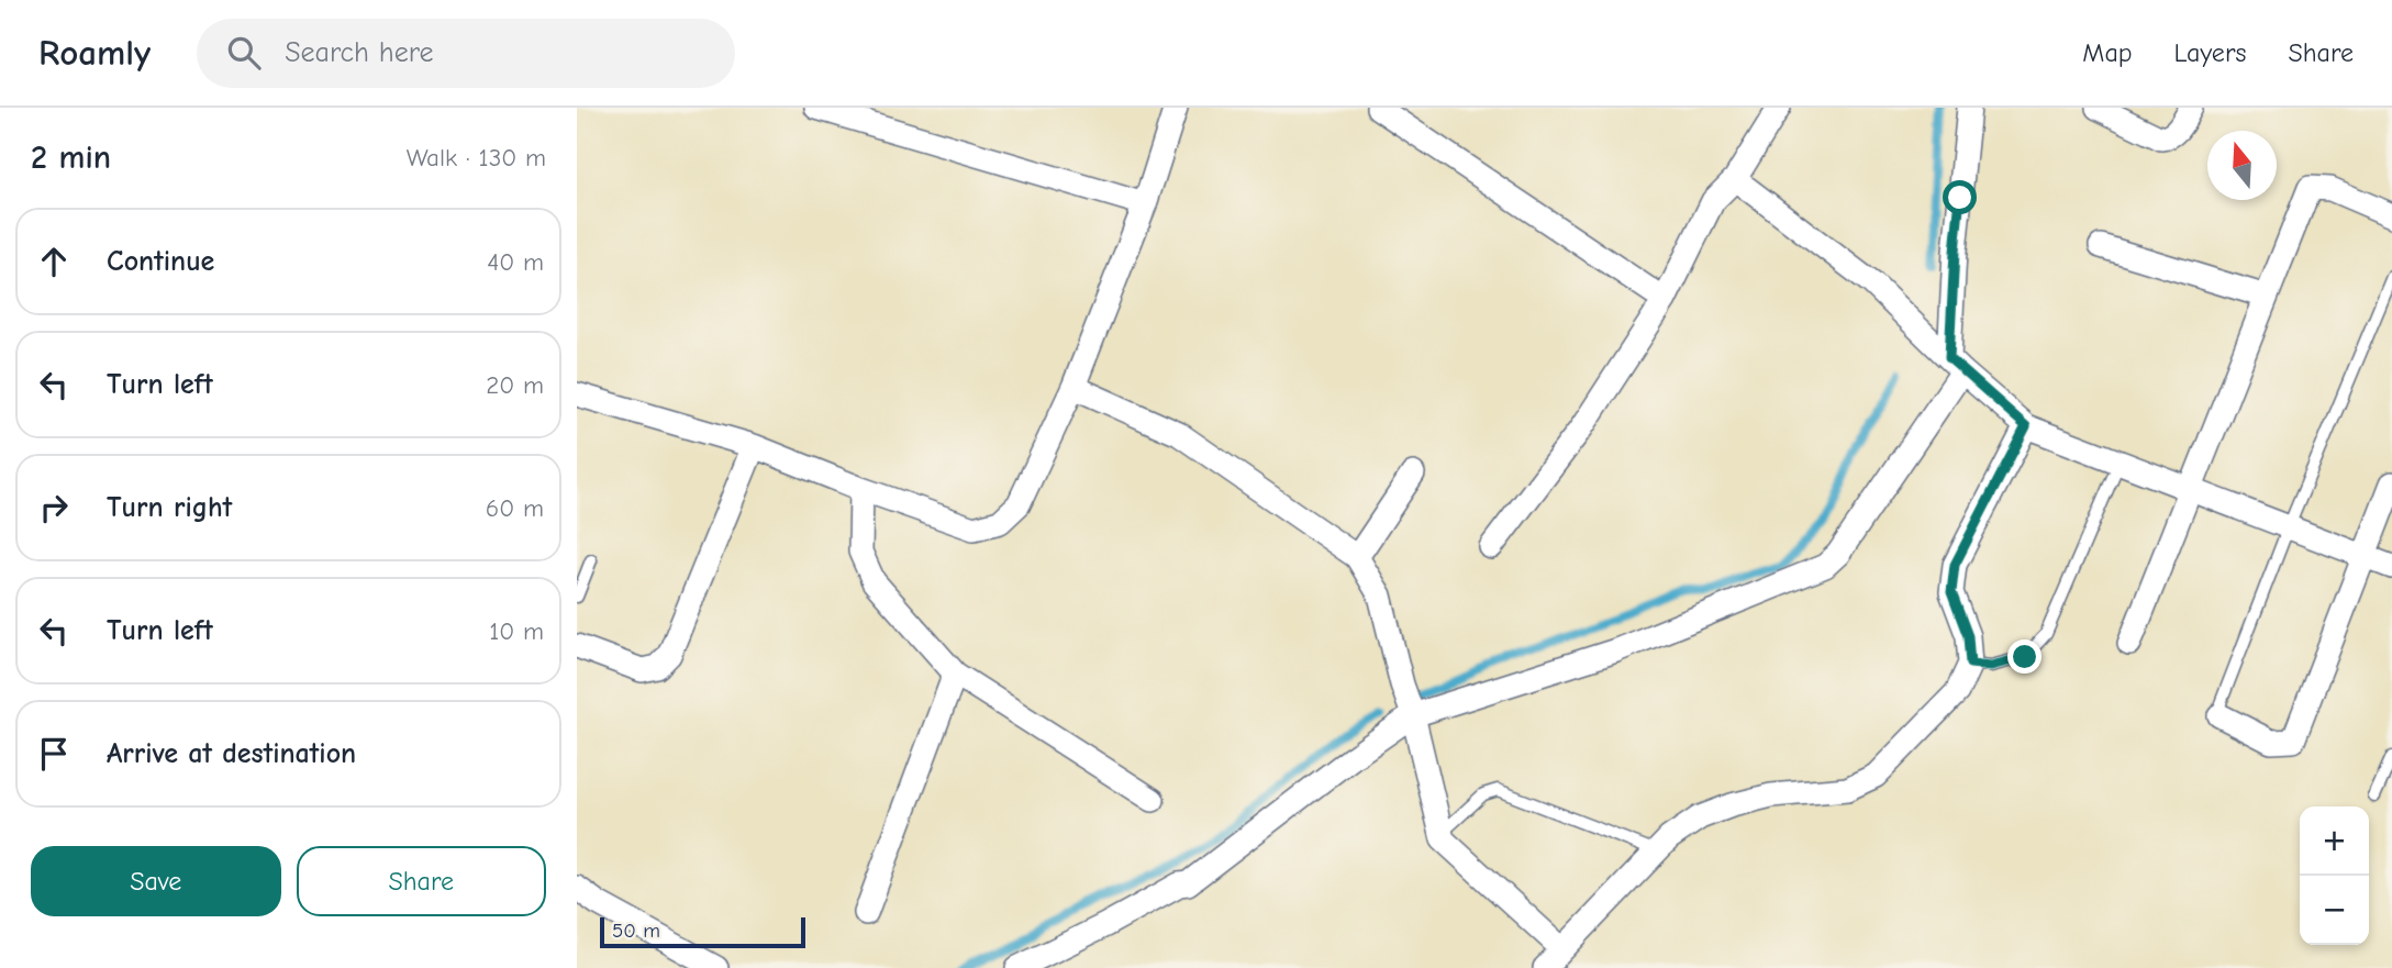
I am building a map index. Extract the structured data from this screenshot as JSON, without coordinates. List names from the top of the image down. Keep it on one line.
{"scale_bar":"50 m","north":"top","page":{"header":"Roamly","search":"Search here","nav":["Map","Layers","Share"],"heading":["2 min","Walk · 130 m"],"list":[["Continue","40 m"],["Turn left","20 m"],["Turn right","60 m"],["Turn left","10 m"],"Arrive at destination"],"map_buttons":["+","−"],"buttons":["Save","Share"],"scale":"50 m"}}
